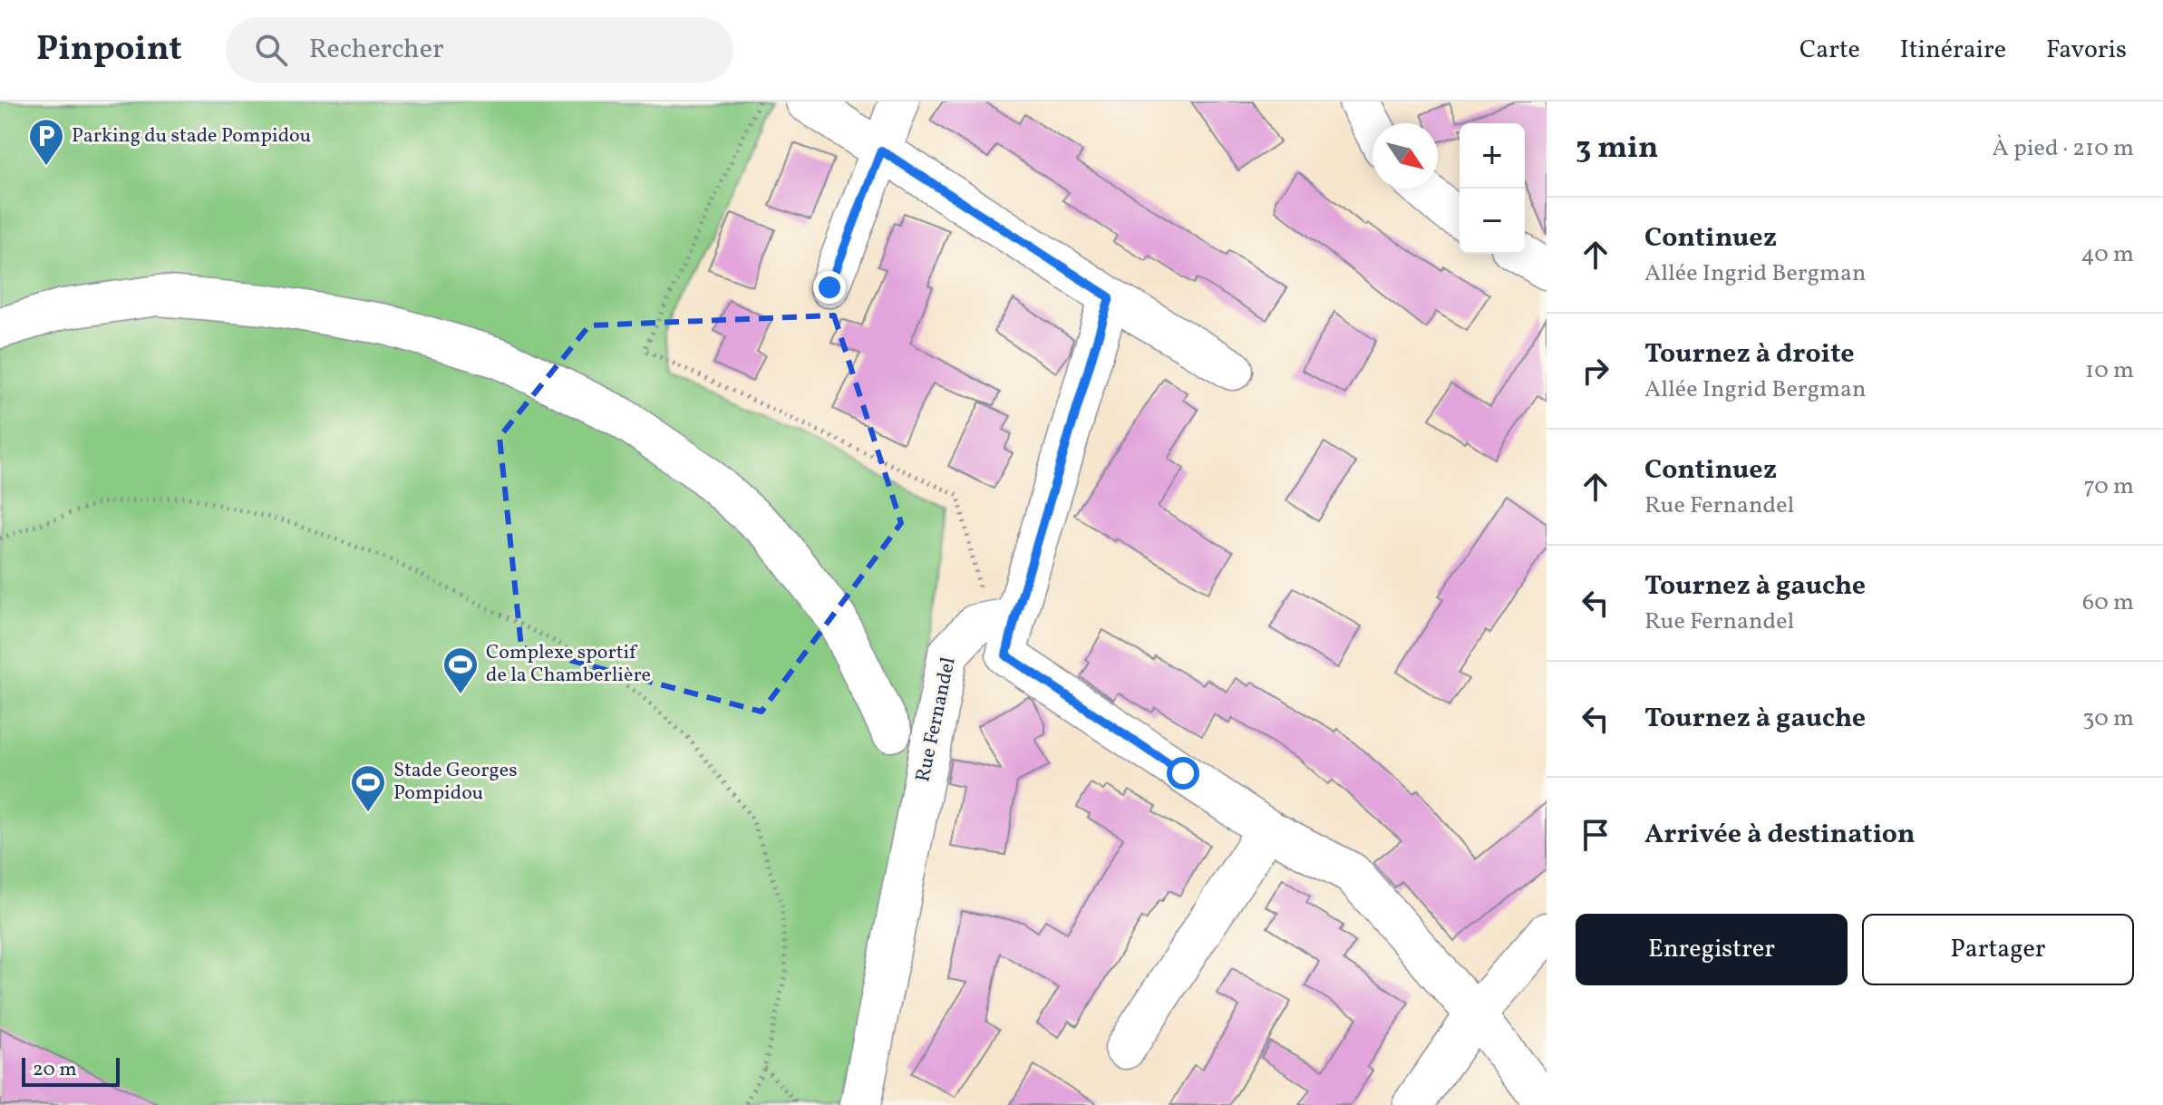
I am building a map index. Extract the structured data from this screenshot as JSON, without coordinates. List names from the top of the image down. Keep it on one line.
{"streets":{"street":["Rue Fernandel"]},"places":{"parking":["Parking du stade Pompidou"],"sports":["Complexe sportif de la Chamberlière","Stade Georges Pompidou"]},"scale_bar":"20 m","north":"bottom right","page":{"header":"Pinpoint","search":"Rechercher","nav":["Carte","Itinéraire","Favoris"],"heading":["3 min","À pied · 210 m"],"map_buttons":["+","−"],"list":[["Continuez","Allée Ingrid Bergman","40 m"],["Tournez à droite","Allée Ingrid Bergman","10 m"],["Continuez","Rue Fernandel","70 m"],["Tournez à gauche","Rue Fernandel","60 m"],["Tournez à gauche","30 m"],"Arrivée à destination"],"buttons":["Enregistrer","Partager"],"scale":"20 m"}}
